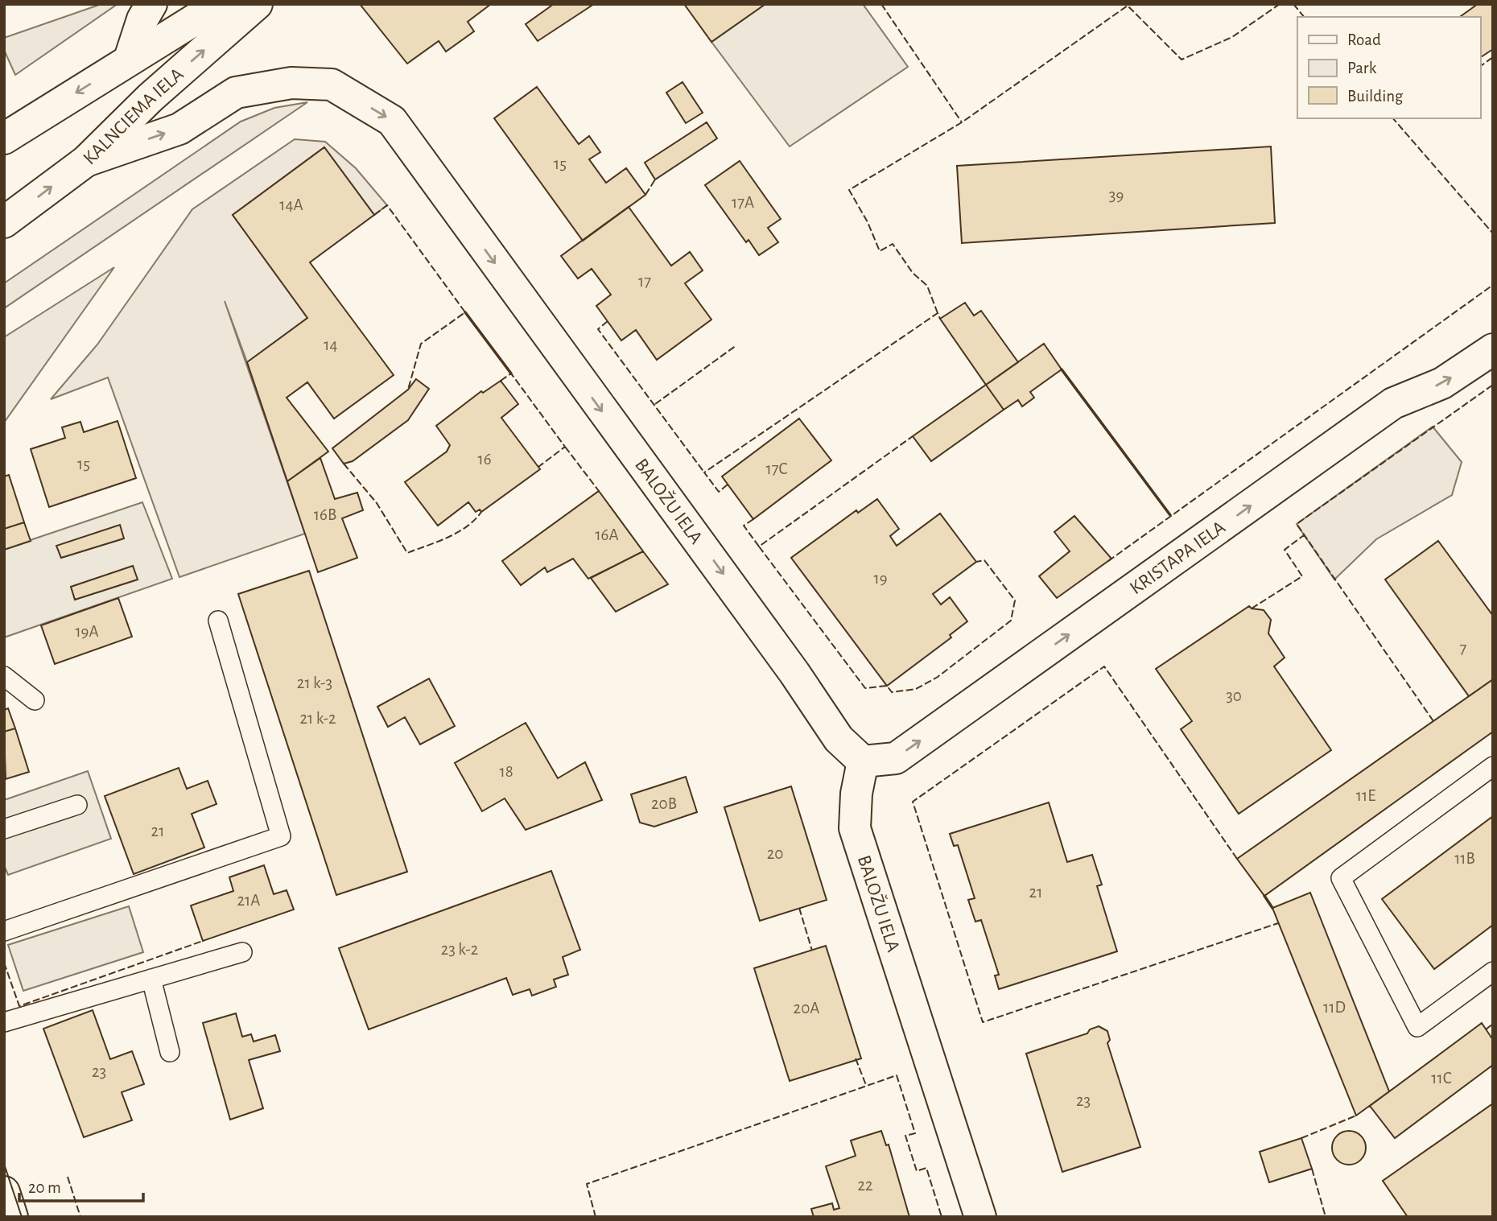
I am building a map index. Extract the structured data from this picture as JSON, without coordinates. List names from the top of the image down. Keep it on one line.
{"streets":{"street":["KALNCIEMA IELA","BALOŽU IELA","KRISTAPA IELA"]},"crossings":[["KALNCIEMA IELA","BALOŽU IELA"],["BALOŽU IELA","KRISTAPA IELA"]],"one_way":["BALOŽU IELA","KRISTAPA IELA"],"house_numbers":["15","39","17A","14A","17","14","16","15","17C","16B","16A","19","19A","7","21 k-3","30","21 k-2","18","11E","20B","21","20","11B","21","21A","23 k-2","11D","20A","23","11C","23","22"],"legend":["Road","Park","Building"],"scale_bar":"20 m"}
